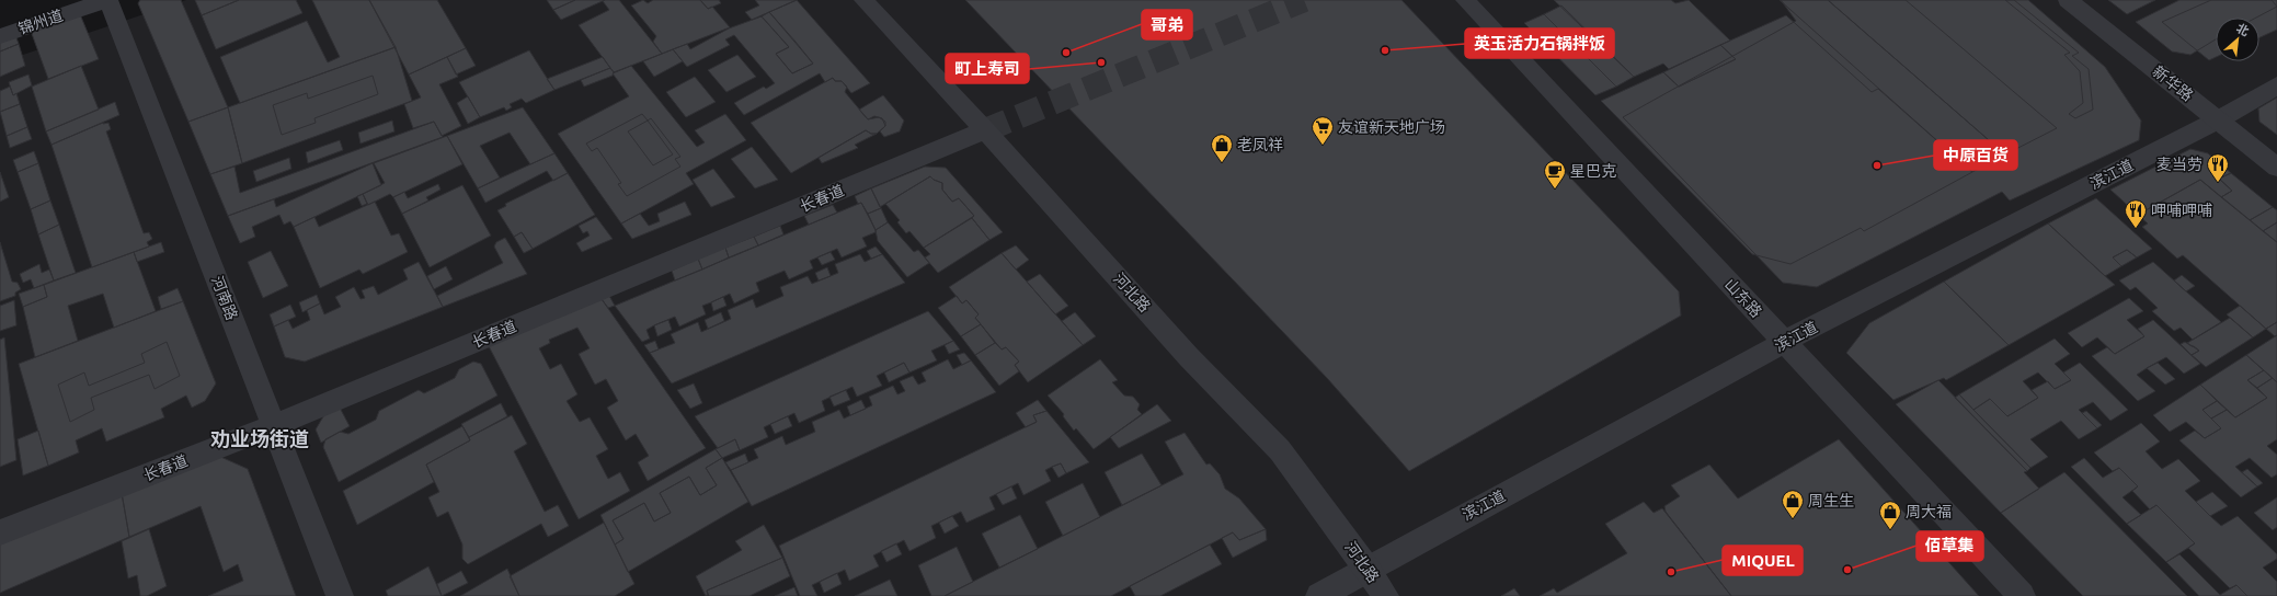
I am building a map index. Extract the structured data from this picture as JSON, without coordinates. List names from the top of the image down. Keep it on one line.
{"streets":{"street":["锦州道","新华路","滨江道","长春道","河北路","河南路","山东路"]},"crossings":[["锦州道","河南路"],["新华路","滨江道"],["滨江道","河北路"],["滨江道","山东路"],["长春道","河北路"],["长春道","河南路"]],"districts":["劝业场街道"],"places":{"other":["英玉活力石锅拌饭","哥弟","町上寿司","中原百货","佰草集","MIQUEL"],"supermarket":["友谊新天地广场"],"shop":["老凤祥","周生生","周大福"],"restaurant":["麦当劳","呷哺呷哺"],"cafe":["星巴克"]},"north":"top right"}
